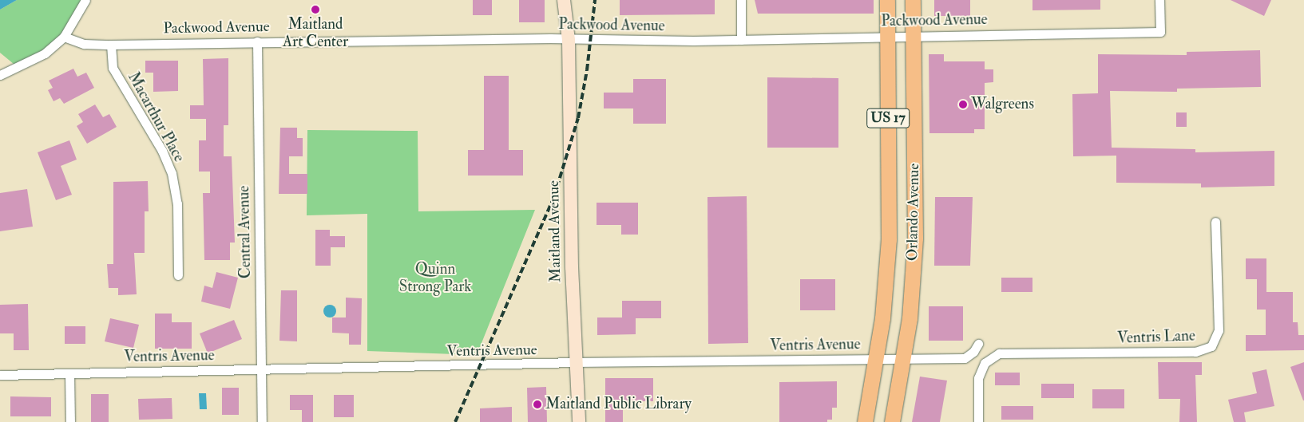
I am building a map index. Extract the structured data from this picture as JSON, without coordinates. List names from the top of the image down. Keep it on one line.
{"streets":{"main road":["US 17","Orlando Avenue","Maitland Avenue"],"street":["Packwood Avenue","Macarthur Place","Central Avenue","Ventris Lane","Ventris Avenue"]},"crossings":[["Packwood Avenue","Macarthur Place"],["Packwood Avenue","Orlando Avenue"],["Packwood Avenue","Maitland Avenue"],["Packwood Avenue","Central Avenue"],["Orlando Avenue","Ventris Avenue"],["Maitland Avenue","Ventris Avenue"],["Central Avenue","Ventris Avenue"]],"parks":["Quinn Strong Park"],"places":["Maitland Art Center","Walgreens","Maitland Public Library"]}
